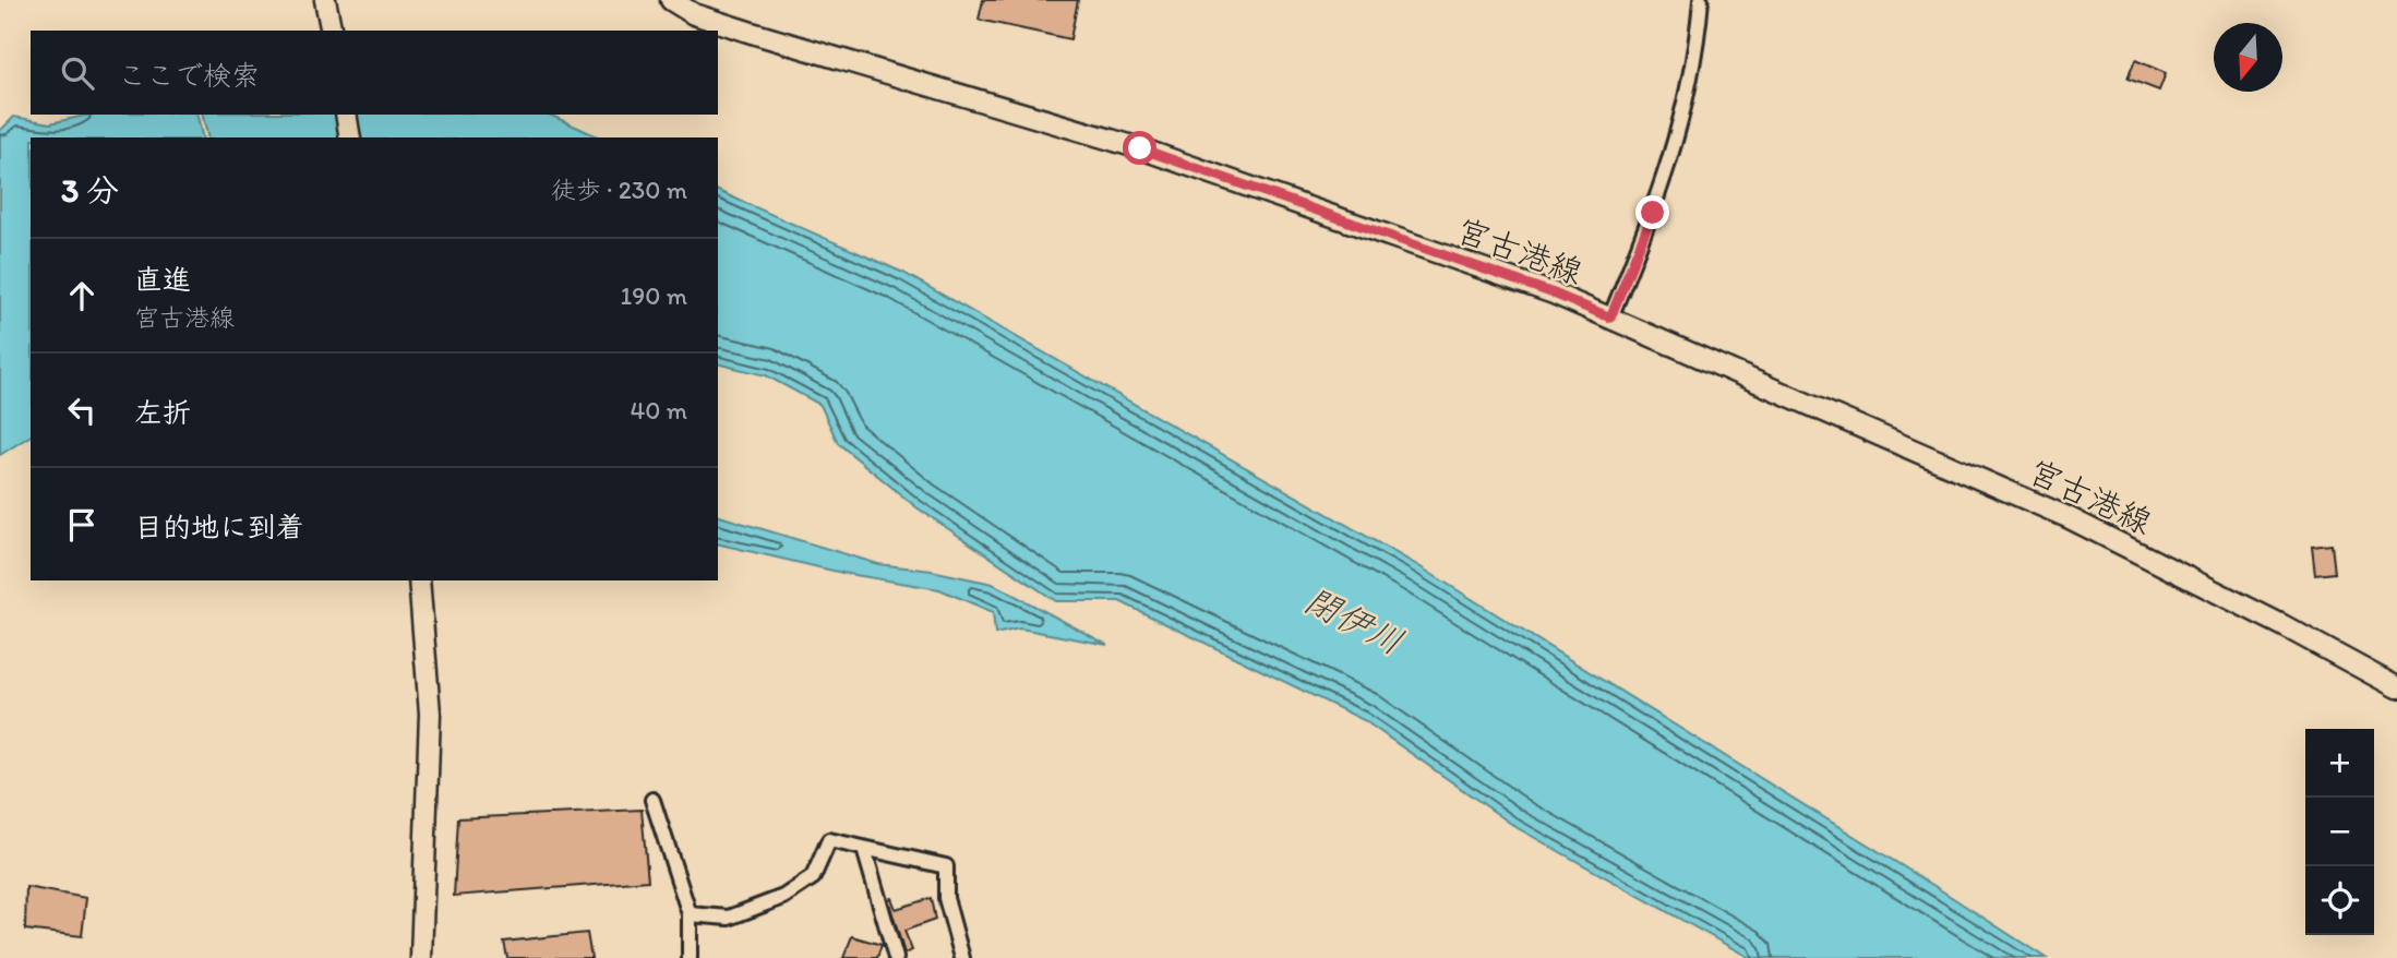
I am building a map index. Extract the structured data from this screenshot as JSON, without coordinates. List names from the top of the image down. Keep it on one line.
{"streets":{"main road":["宮古港線"]},"water":["閉伊川"],"north":"bottom","page":{"search":"ここで検索","heading":["3 分","徒歩 · 230 m"],"list":[["直進","宮古港線","190 m"],["左折","40 m"],"目的地に到着"],"map_buttons":["+","−"]}}
